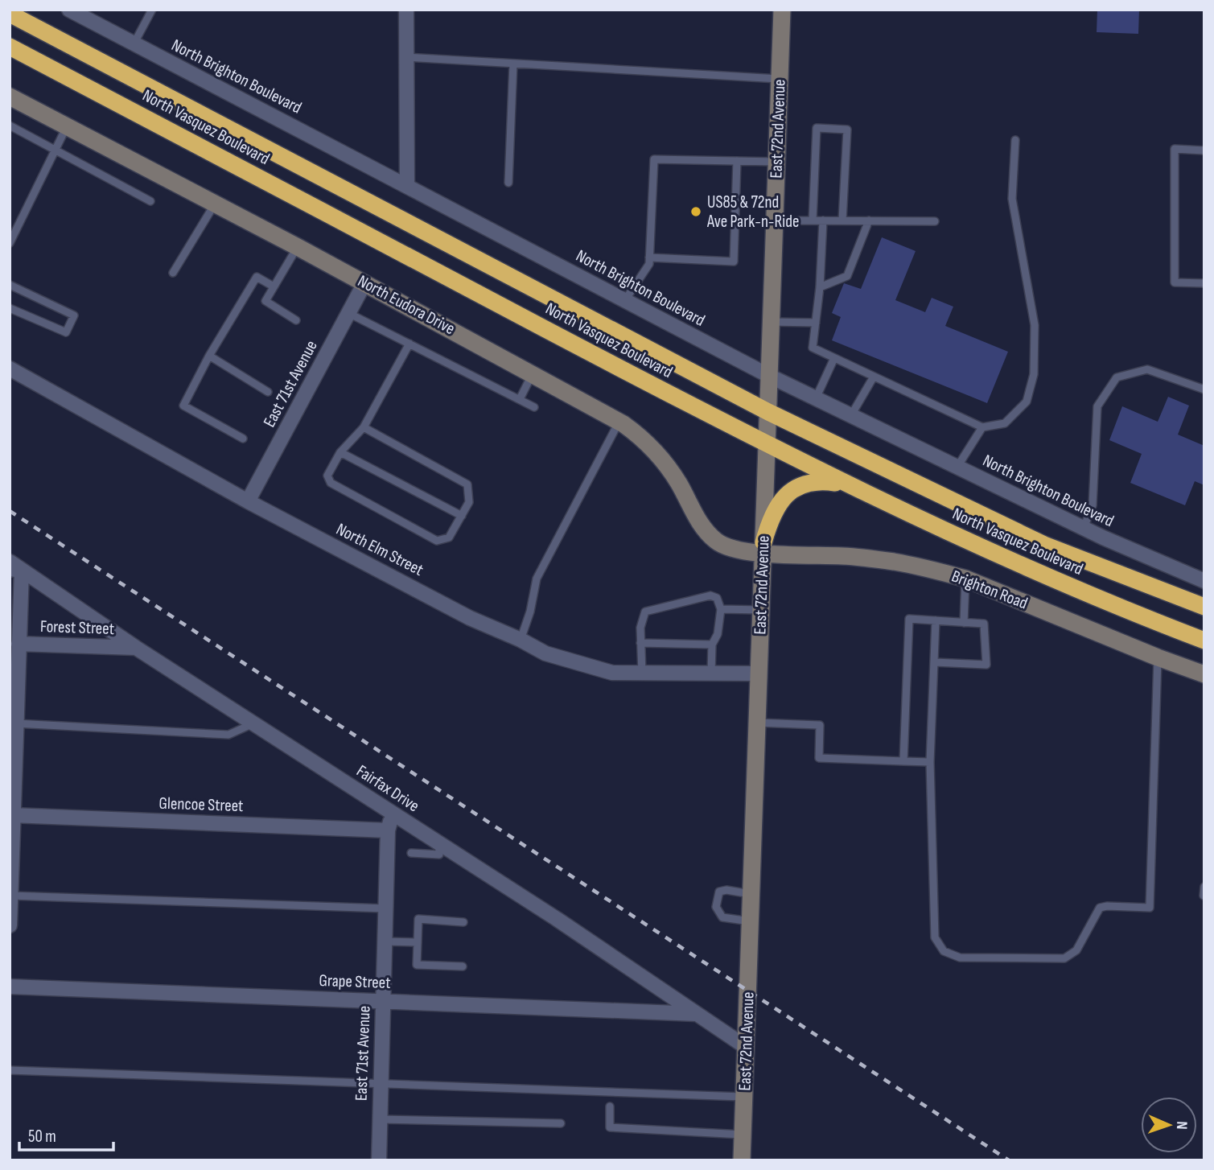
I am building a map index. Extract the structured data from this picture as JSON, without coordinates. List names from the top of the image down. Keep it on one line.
{"streets":{"highway":["North Vasquez Boulevard"],"street":["North Brighton Boulevard","East 72nd Avenue","North Eudora Drive","East 71st Avenue","North Elm Street","Brighton Road","Forest Street","Fairfax Drive","Glencoe Street","Grape Street"]},"crossings":[["North Brighton Boulevard","East 72nd Avenue"],["North Vasquez Boulevard","East 72nd Avenue"],["East 72nd Avenue","North Eudora Drive"],["East 72nd Avenue","North Elm Street"],["East 72nd Avenue","Brighton Road"],["East 72nd Avenue","Fairfax Drive"],["North Eudora Drive","East 71st Avenue"],["North Eudora Drive","Brighton Road"],["East 71st Avenue","North Elm Street"],["East 71st Avenue","Fairfax Drive"],["East 71st Avenue","Glencoe Street"],["East 71st Avenue","Grape Street"],["Forest Street","Fairfax Drive"],["Fairfax Drive","Grape Street"]],"places":["US85 & 72nd Ave Park-n-Ride"],"scale_bar":"50 m","north":"right"}
